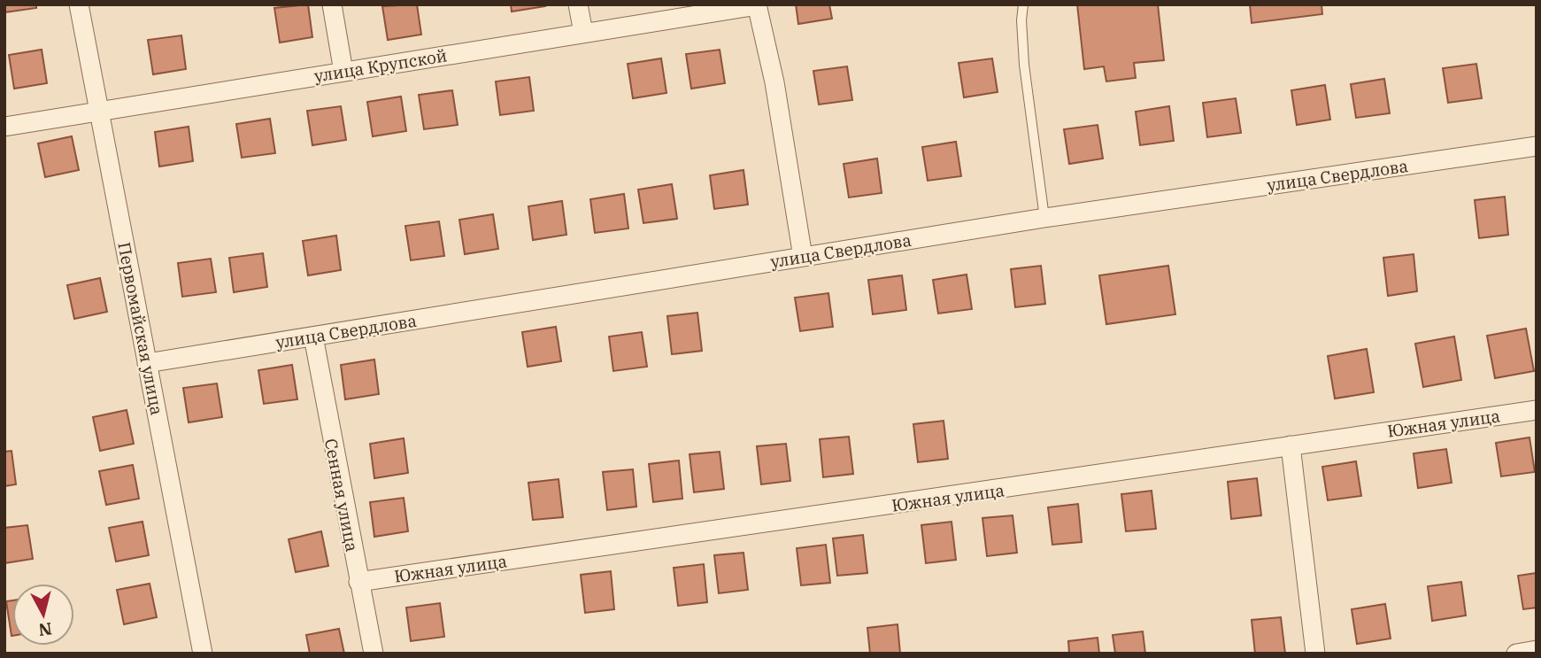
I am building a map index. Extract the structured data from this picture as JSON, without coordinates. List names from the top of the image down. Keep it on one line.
{"streets":{"street":["улица Крупской","улица Свердлова","Первомайская улица","Южная улица","Сенная улица"]},"crossings":[["улица Крупской","Первомайская улица"],["улица Свердлова","Первомайская улица"],["улица Свердлова","Сенная улица"],["Южная улица","Сенная улица"]],"north":"bottom"}
